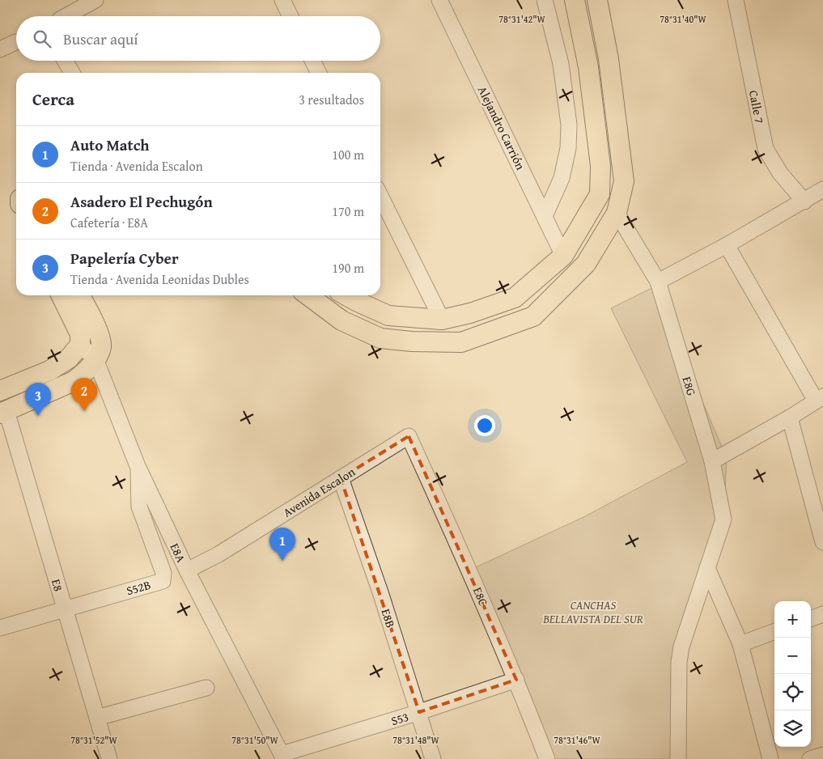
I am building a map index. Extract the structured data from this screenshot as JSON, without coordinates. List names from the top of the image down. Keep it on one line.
{"streets":{"street":["Calle 7","Alejandro Carrión","E8G","Avenida Escalon","E8A","E8","S52B","E8C","E8B","S53"]},"crossings":[["Avenida Escalon","E8A"],["Avenida Escalon","E8C"],["Avenida Escalon","E8B"],["E8A","S52B"],["E8A","S53"],["E8","S52B"],["E8C","S53"],["E8B","S53"]],"parks":["CANCHAS BELLAVISTA DEL SUR"],"page":{"search":"Buscar aquí","heading":["Cerca","3 resultados"],"list":[{"mark":"1","name":"Auto Match","note":"Tienda · Avenida Escalon","value":"100 m"},{"mark":"2","name":"Asadero El Pechugón","note":"Cafetería · E8A","value":"170 m"},{"mark":"3","name":"Papelería Cyber","note":"Tienda · Avenida Leonidas Dubles","value":"190 m"}],"pins":["2","3","1"],"map_buttons":["+","−"]},"coordinates":["78°31'42\"W","78°31'40\"W","78°31'52\"W","78°31'50\"W","78°31'48\"W","78°31'46\"W"]}
